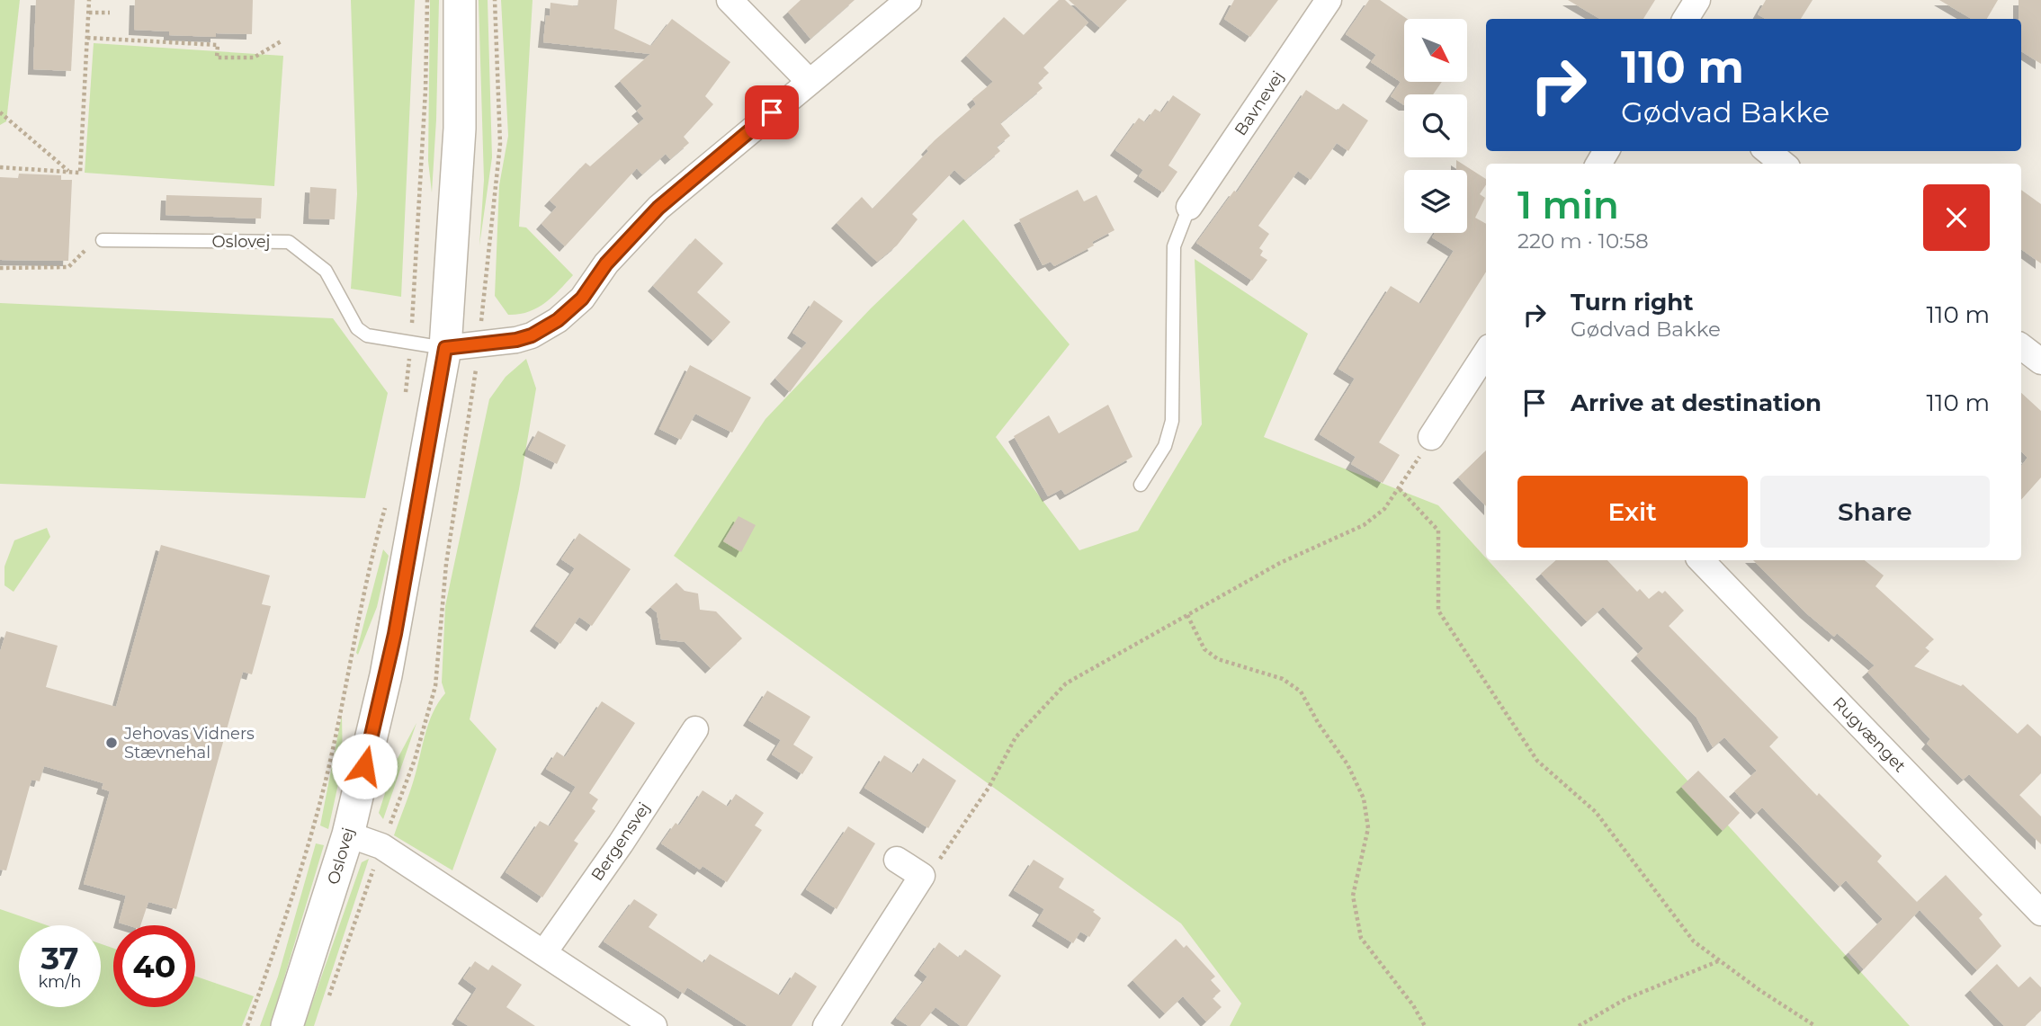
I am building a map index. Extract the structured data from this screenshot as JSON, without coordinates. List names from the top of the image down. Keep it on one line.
{"streets":{"street":["Bavnevej","Oslovej","Rugvænget","Bergensvej"]},"places":["Jehovas Vidners Stævnehal"],"north":"bottom right","page":{"turn":["110 m","Gødvad Bakke"],"heading":["1 min","220 m · 10:58"],"list":[{"name":"Turn right","note":"Gødvad Bakke","value":"110 m"},{"name":"Arrive at destination","value":"110 m"}],"buttons":["Exit","Share"],"speed":"37 km/h","limit":"40"}}
